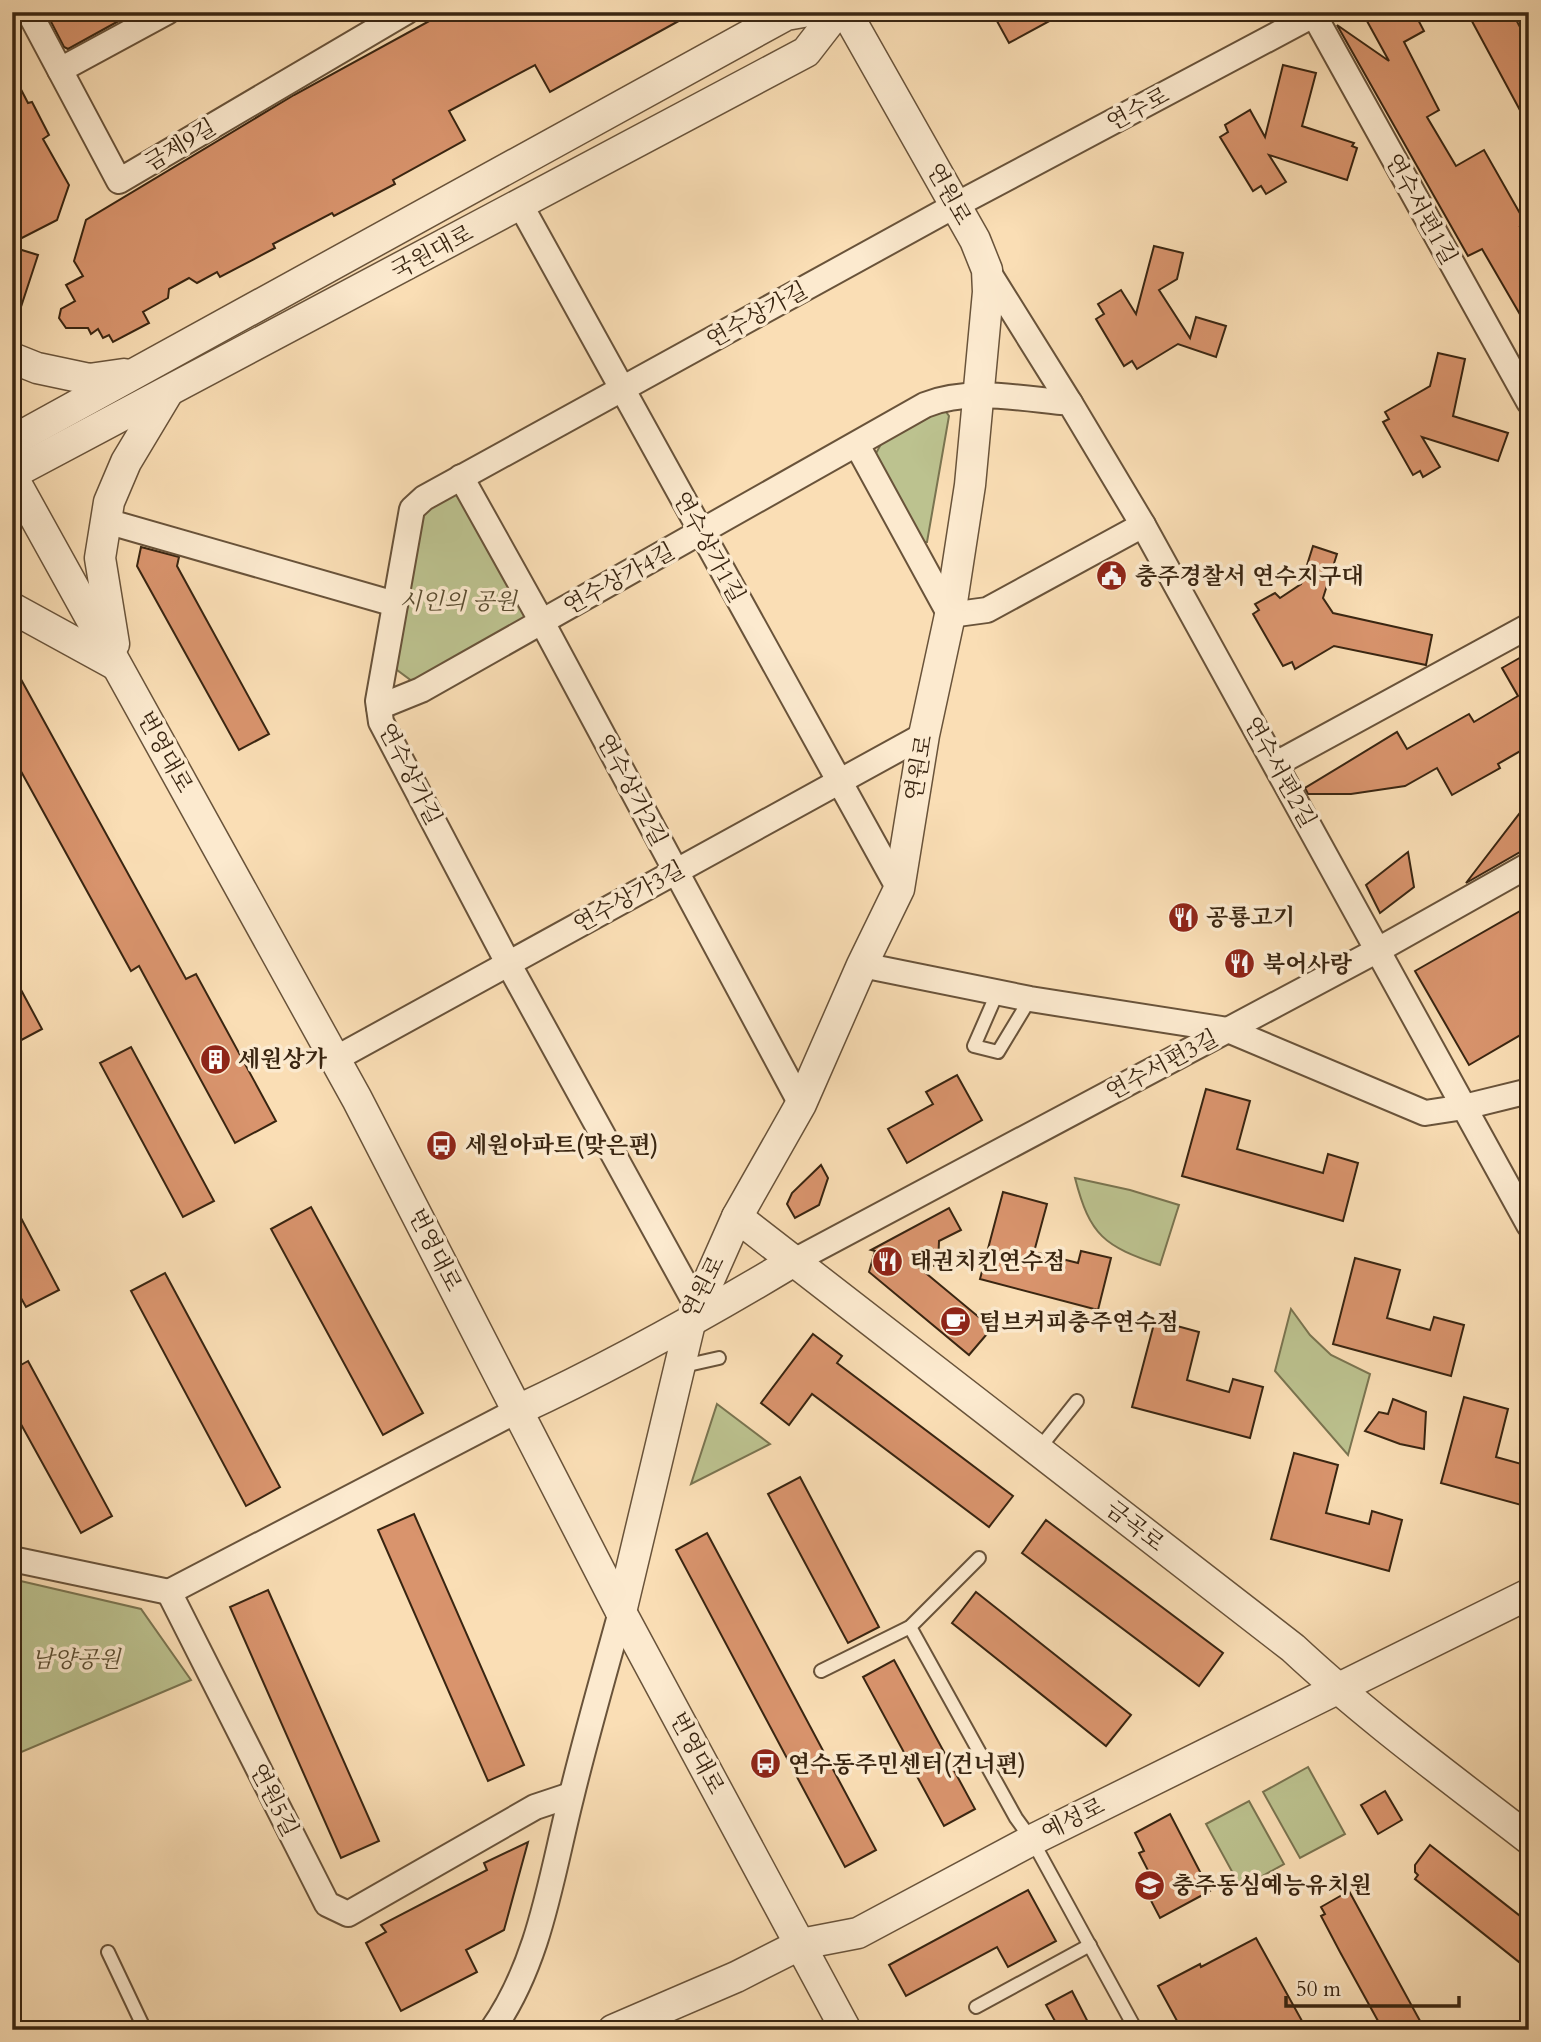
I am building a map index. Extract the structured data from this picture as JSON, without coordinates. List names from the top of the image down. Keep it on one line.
{"streets":{"street":["연수로","금제9길","연원로","연수서편1길","국원대로","연수상가길","연수상가1길","연수상가4길","번영대로","연수서편2길","연수상가2길","연수상가3길","연수서편3길","금곡로","연원5길","예성로"]},"crossings":[["연수로","연원로"],["연수로","연수서편1길"],["연수로","연수상가길"],["연원로","연수상가길"],["연원로","연수상가1길"],["연원로","연수상가4길"],["연원로","번영대로"],["연원로","연수서편2길"],["연원로","연수상가2길"],["연원로","연수상가3길"],["연원로","금곡로"],["국원대로","연수상가1길"],["국원대로","번영대로"],["연수상가길","연수상가1길"],["연수상가길","연수상가4길"],["연수상가길","연수상가2길"],["연수상가길","연수상가3길"],["연수상가1길","연수상가4길"],["연수상가1길","연수상가3길"],["연수상가4길","연수상가2길"],["번영대로","연수상가3길"],["번영대로","예성로"],["연수서편2길","연수서편3길"],["연수상가2길","연수상가3길"],["연수서편3길","금곡로"],["금곡로","예성로"]],"parks":["시인의 공원","남양공원"],"places":{"public building":["충주경찰서 연수지구대"],"restaurant":["공룡고기","북어사랑","태권치킨연수점"],"building":["세원상가"],"bus stop":["세원아파트(맞은편)","연수동주민센터(건너편)"],"cafe":["텀브커피충주연수점"],"school or university":["충주동심예능유치원"]},"scale_bar":"50 m"}
